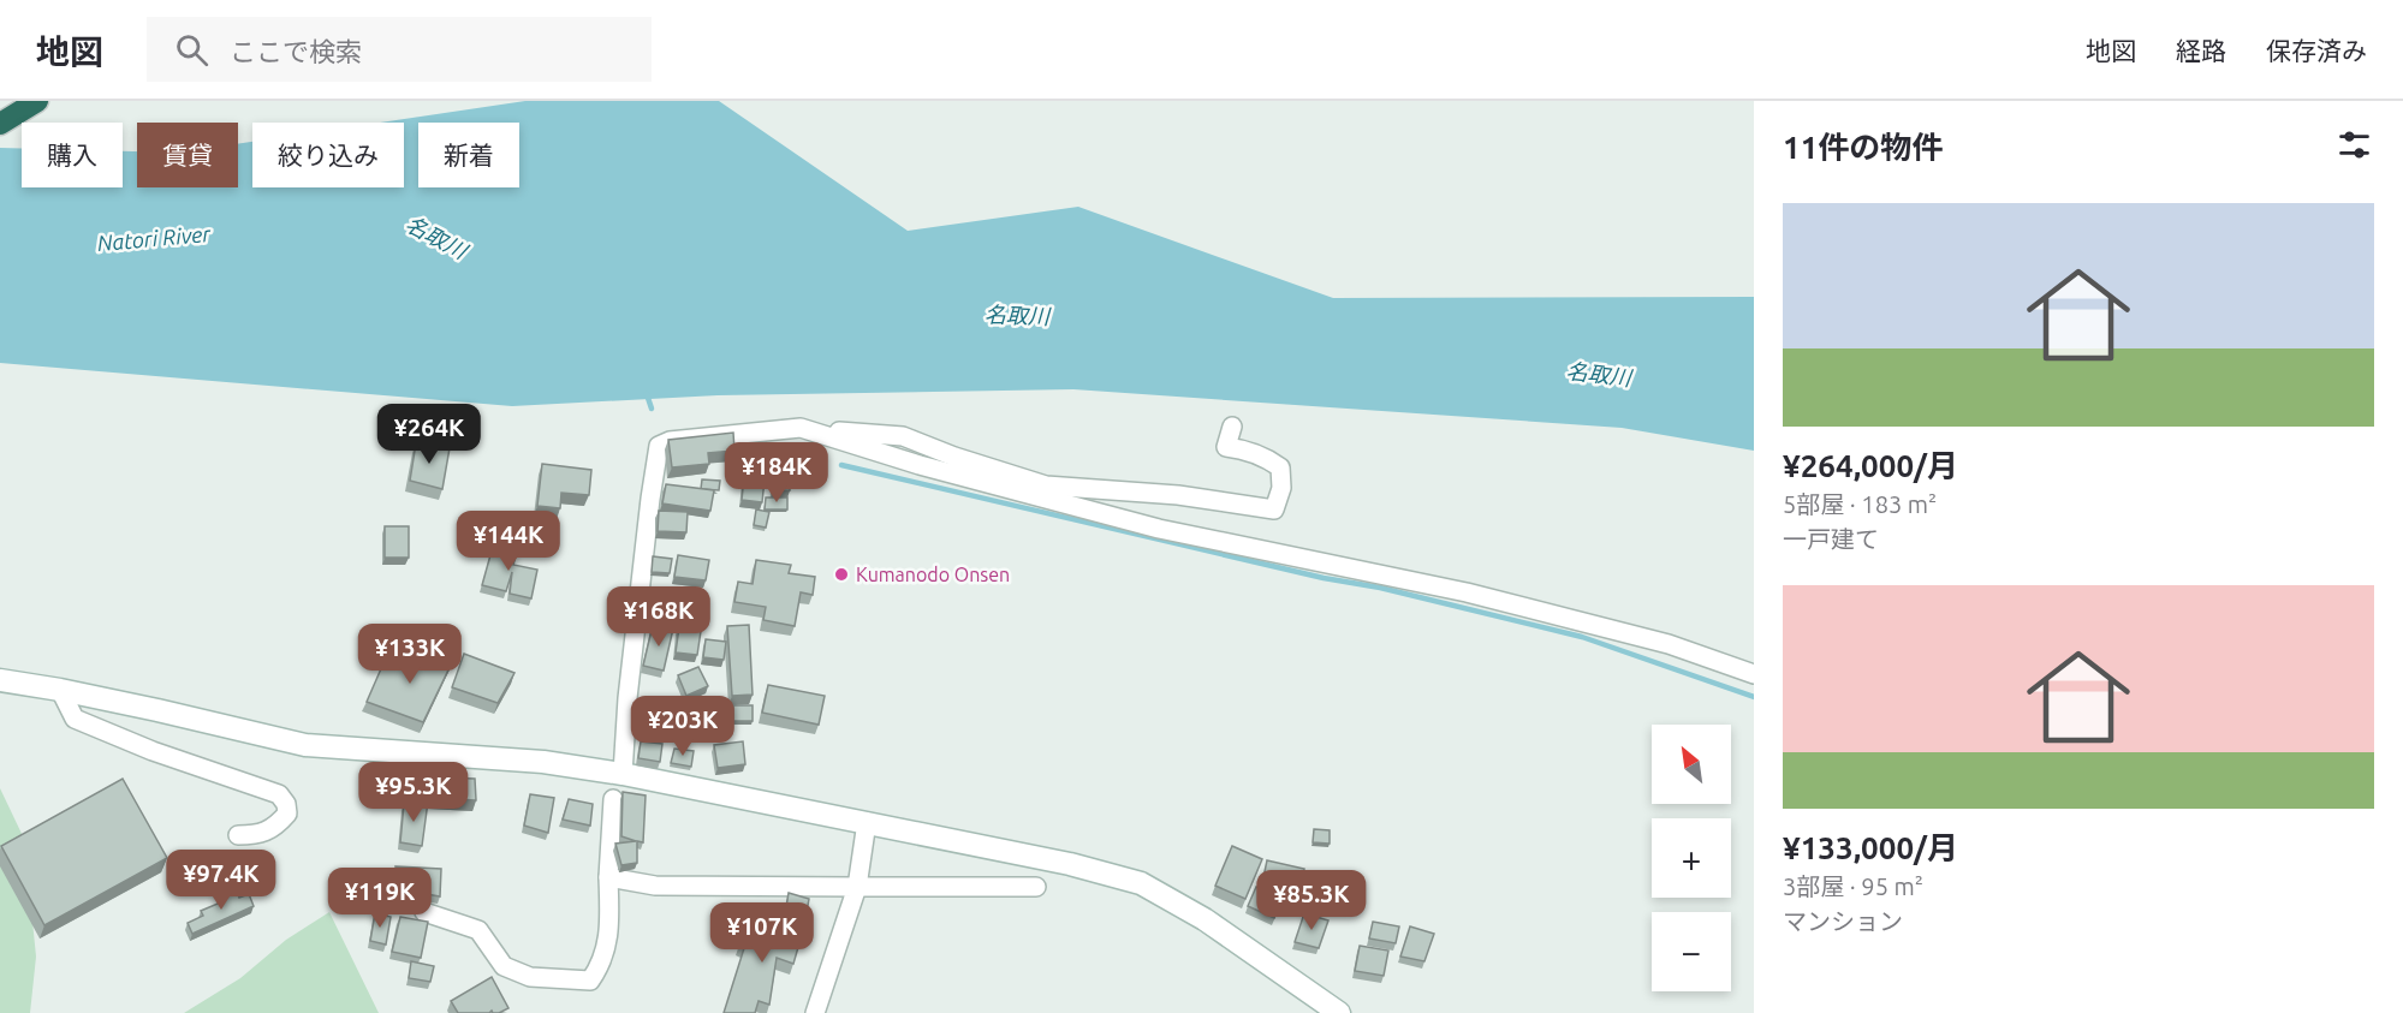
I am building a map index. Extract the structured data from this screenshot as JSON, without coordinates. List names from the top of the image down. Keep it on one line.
{"water":["名取川","Natori River"],"places":["Kumanodo Onsen"],"north":"top left","page":{"header":"地図","search":"ここで検索","nav":["地図","経路","保存済み"],"heading":"11件の物件","chip":["購入","賃貸","絞り込み","新着"],"list":[{"name":"¥264,000/月","note":"5部屋 · 183 m² · 一戸建て"},{"name":"¥133,000/月","note":"3部屋 · 95 m² · マンション"}],"price":["¥264K","¥184K","¥144K","¥168K","¥133K","¥203K","¥95.3K","¥97.4K","¥119K","¥85.3K","¥107K"],"map_buttons":["+","−"]}}
